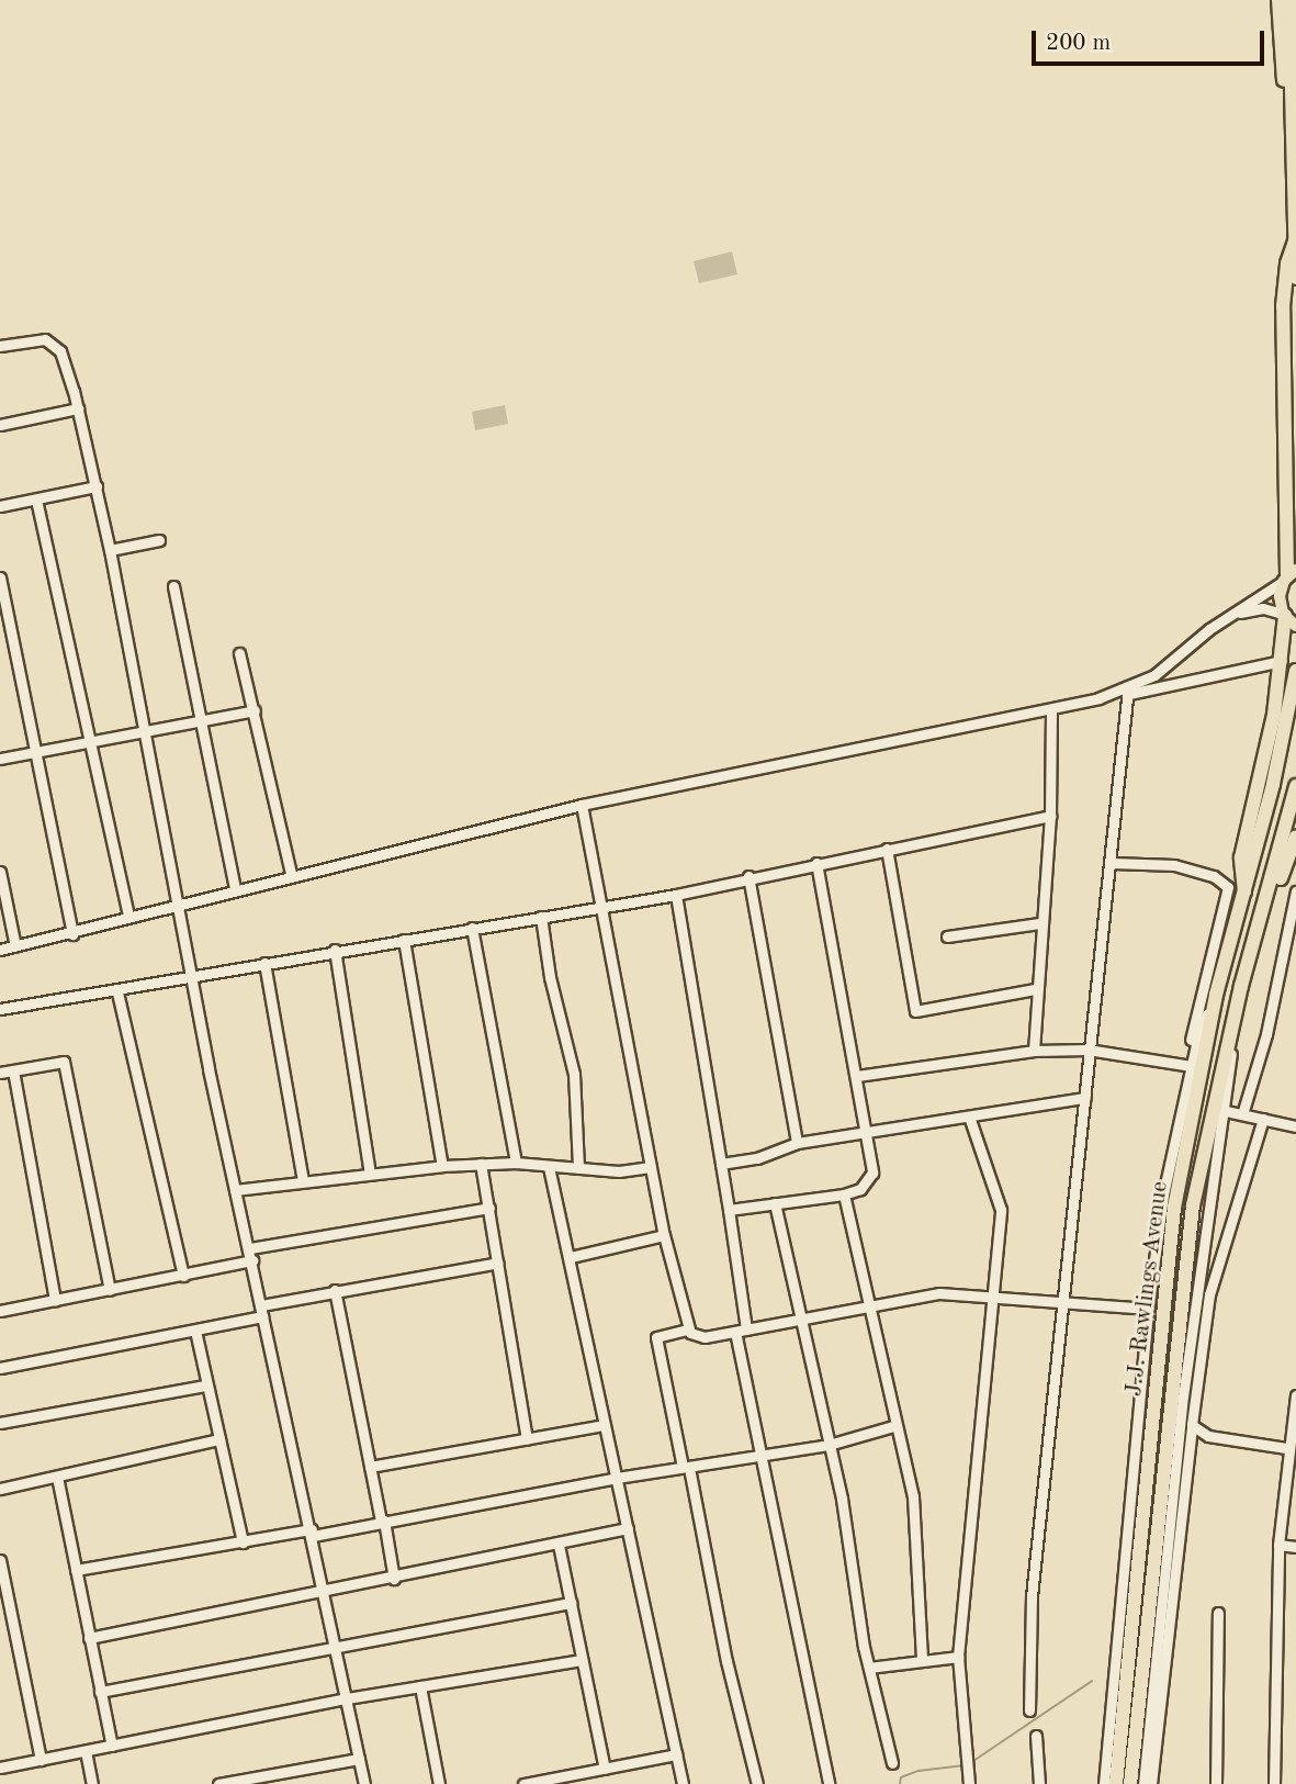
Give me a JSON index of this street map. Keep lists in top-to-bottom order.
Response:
{
  "streets": {
    "highway": ["J.J. Rawlings Avenue"]
  },
  "scale_bar": "200 m"
}
